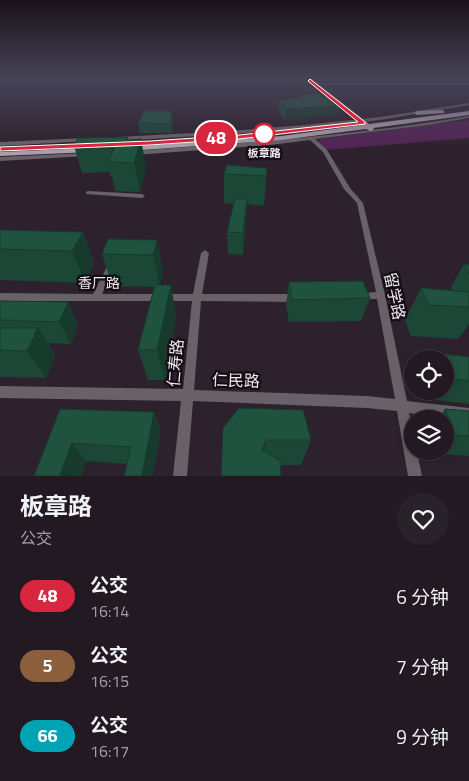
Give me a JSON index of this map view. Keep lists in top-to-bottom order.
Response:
{
  "streets": {
    "street": [
      "香厂路",
      "留学路",
      "仁寿路",
      "仁民路"
    ]
  },
  "crossings": [
    ["香厂路", "仁寿路"],
    ["留学路", "仁民路"],
    ["仁寿路", "仁民路"]
  ],
  "places": ["板章路"],
  "lines": ["bus line 48"],
  "page": {
    "on_map": "48",
    "heading": ["板章路", "公交"],
    "list": [
      {
        "mark": "48",
        "name": "公交",
        "note": "16:14",
        "value": "6 分钟"
      },
      {
        "mark": "5",
        "name": "公交",
        "note": "16:15",
        "value": "7 分钟"
      },
      {
        "mark": "66",
        "name": "公交",
        "note": "16:17",
        "value": "9 分钟"
      }
    ]
  }
}
